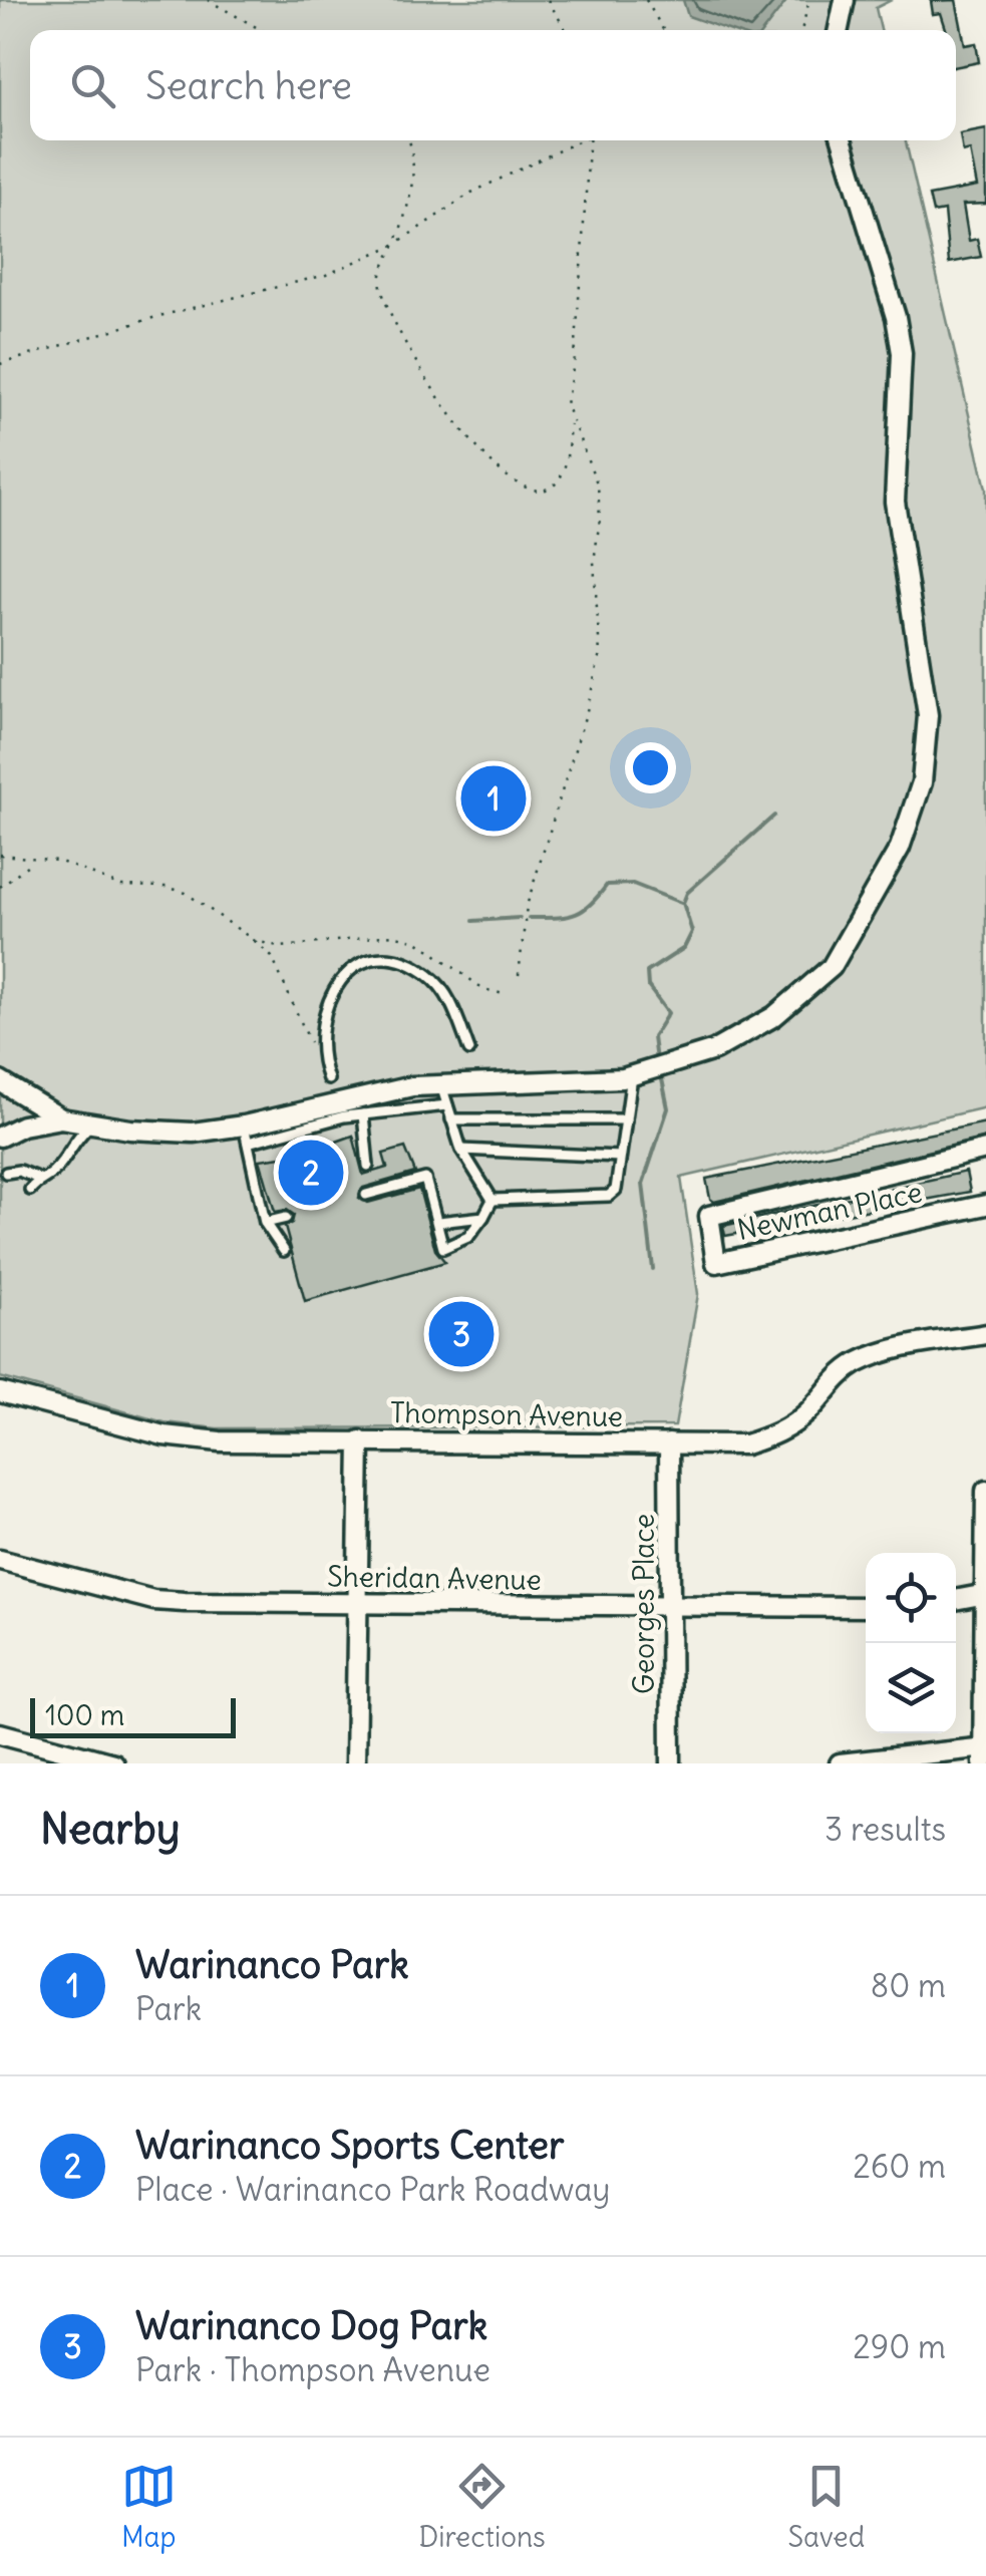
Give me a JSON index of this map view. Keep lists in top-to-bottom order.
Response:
{
  "streets": {
    "street": [
      "Newman Place",
      "Thompson Avenue",
      "Sheridan Avenue",
      "Georges Place"
    ]
  },
  "crossings": [
    ["Thompson Avenue", "Georges Place"],
    ["Sheridan Avenue", "Georges Place"]
  ],
  "scale_bar": "100 m",
  "page": {
    "search": "Search here",
    "pins": ["1", "2", "3"],
    "scale": "100 m",
    "heading": ["Nearby", "3 results"],
    "list": [
      {
        "mark": "1",
        "name": "Warinanco Park",
        "note": "Park",
        "value": "80 m"
      },
      {
        "mark": "2",
        "name": "Warinanco Sports Center",
        "note": "Place · Warinanco Park Roadway",
        "value": "260 m"
      },
      {
        "mark": "3",
        "name": "Warinanco Dog Park",
        "note": "Park · Thompson Avenue",
        "value": "290 m"
      }
    ],
    "nav": ["Map", "Directions", "Saved"]
  }
}
